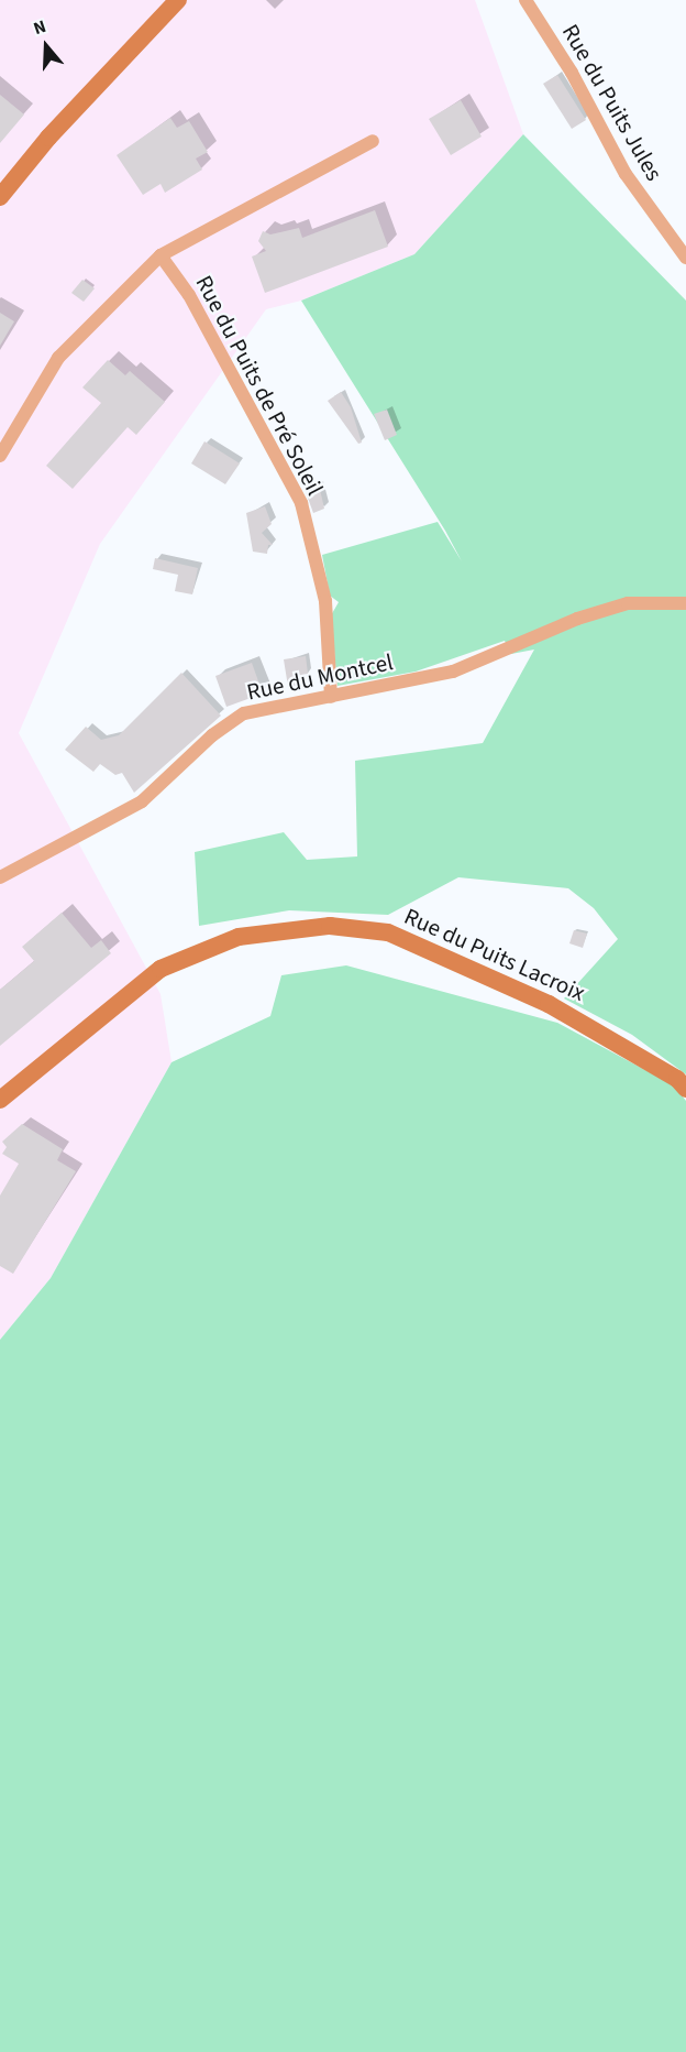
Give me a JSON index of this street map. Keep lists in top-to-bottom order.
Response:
{
  "streets": {
    "street": [
      "Rue du Puits Jules",
      "Rue du Puits de Pré Soleil",
      "Rue du Montcel",
      "Rue du Puits Lacroix"
    ]
  },
  "crossings": [
    ["Rue du Puits de Pré Soleil", "Rue du Montcel"]
  ],
  "north": "top"
}
